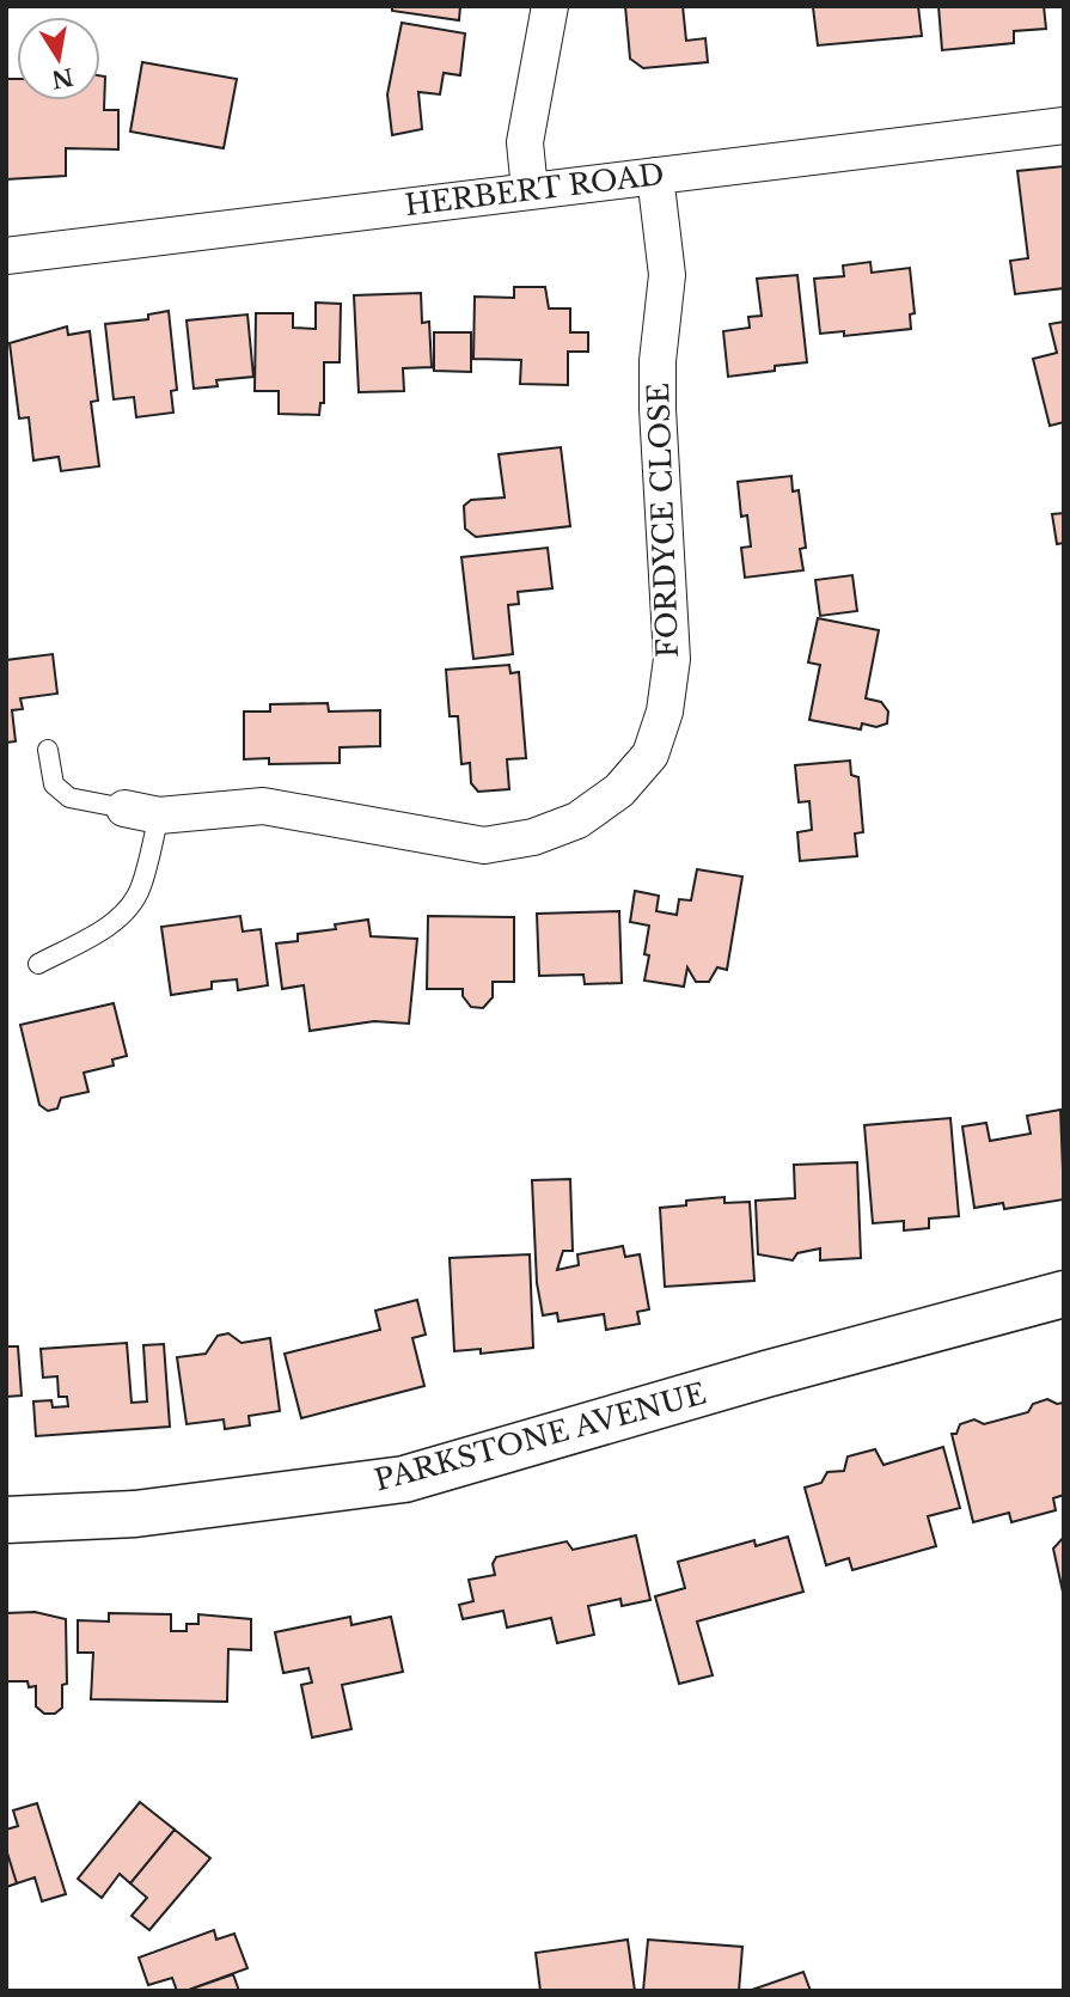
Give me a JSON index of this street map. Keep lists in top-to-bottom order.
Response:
{
  "streets": {
    "street": ["HERBERT ROAD", "FORDYCE CLOSE", "PARKSTONE AVENUE"]
  },
  "crossings": [
    ["HERBERT ROAD", "FORDYCE CLOSE"]
  ],
  "north": "bottom"
}
